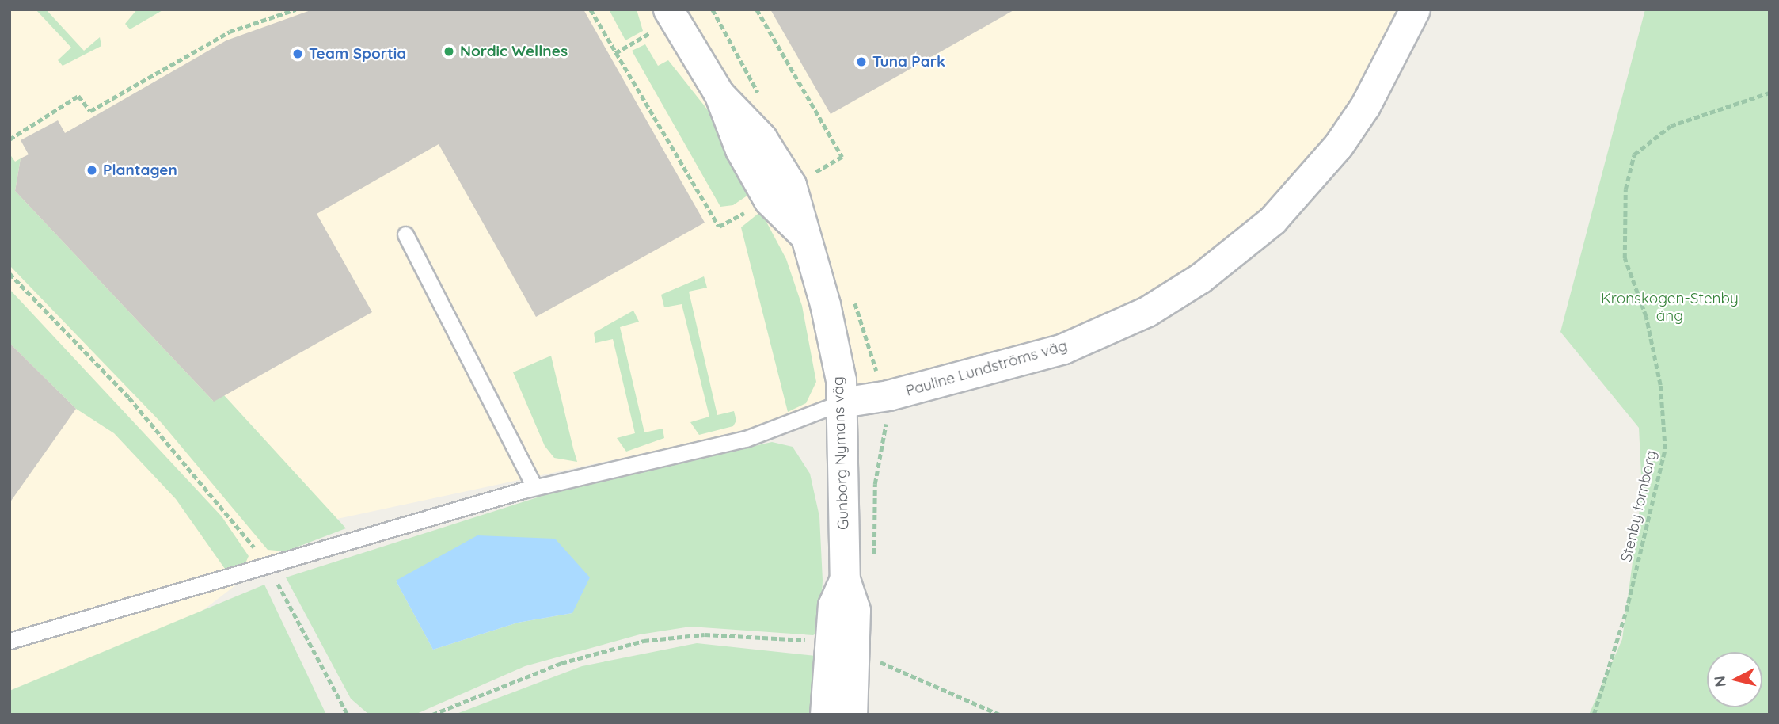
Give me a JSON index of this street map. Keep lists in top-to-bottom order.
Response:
{
  "streets": {
    "street": ["Pauline Lundströms väg", "Gunborg Nymans väg"],
    "path": ["Stenby fornborg"]
  },
  "crossings": [
    ["Pauline Lundströms väg", "Gunborg Nymans väg"]
  ],
  "parks": ["Kronskogen-Stenby äng"],
  "places": [
    "Nordic Wellnes",
    "Team Sportia",
    "Tuna Park",
    "Plantagen"
  ],
  "north": "left"
}
